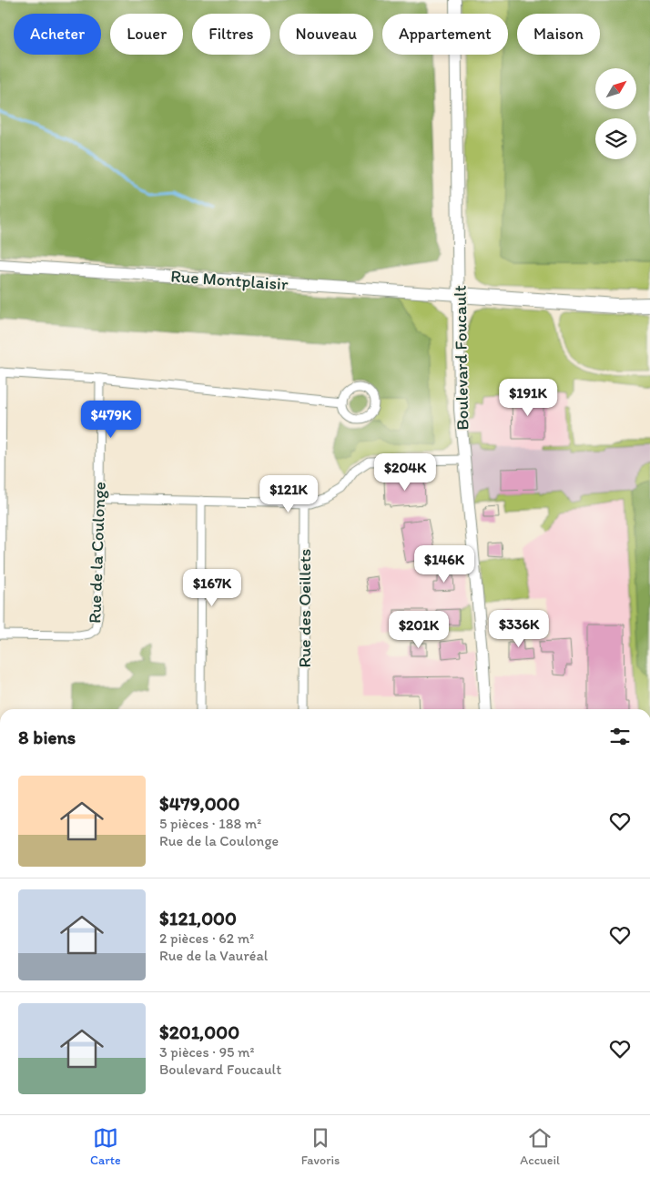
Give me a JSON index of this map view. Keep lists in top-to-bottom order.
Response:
{
  "streets": {
    "street": [
      "Rue Montplaisir",
      "Boulevard Foucault",
      "Rue de la Coulonge",
      "Rue des Oeillets"
    ]
  },
  "crossings": [
    ["Rue Montplaisir", "Boulevard Foucault"]
  ],
  "north": "top right",
  "page": {
    "chip": [
      "Acheter",
      "Louer",
      "Filtres",
      "Nouveau",
      "Appartement",
      "Maison"
    ],
    "price": [
      "$191K",
      "$479K",
      "$204K",
      "$121K",
      "$146K",
      "$167K",
      "$336K",
      "$201K"
    ],
    "heading": "8 biens",
    "list": [
      {
        "name": "$479,000",
        "note": "5 pièces · 188 m² · Rue de la Coulonge"
      },
      {
        "name": "$121,000",
        "note": "2 pièces · 62 m² · Rue de la Vauréal"
      },
      {
        "name": "$201,000",
        "note": "3 pièces · 95 m² · Boulevard Foucault"
      }
    ],
    "tabs": ["Carte", "Favoris", "Accueil"]
  }
}
